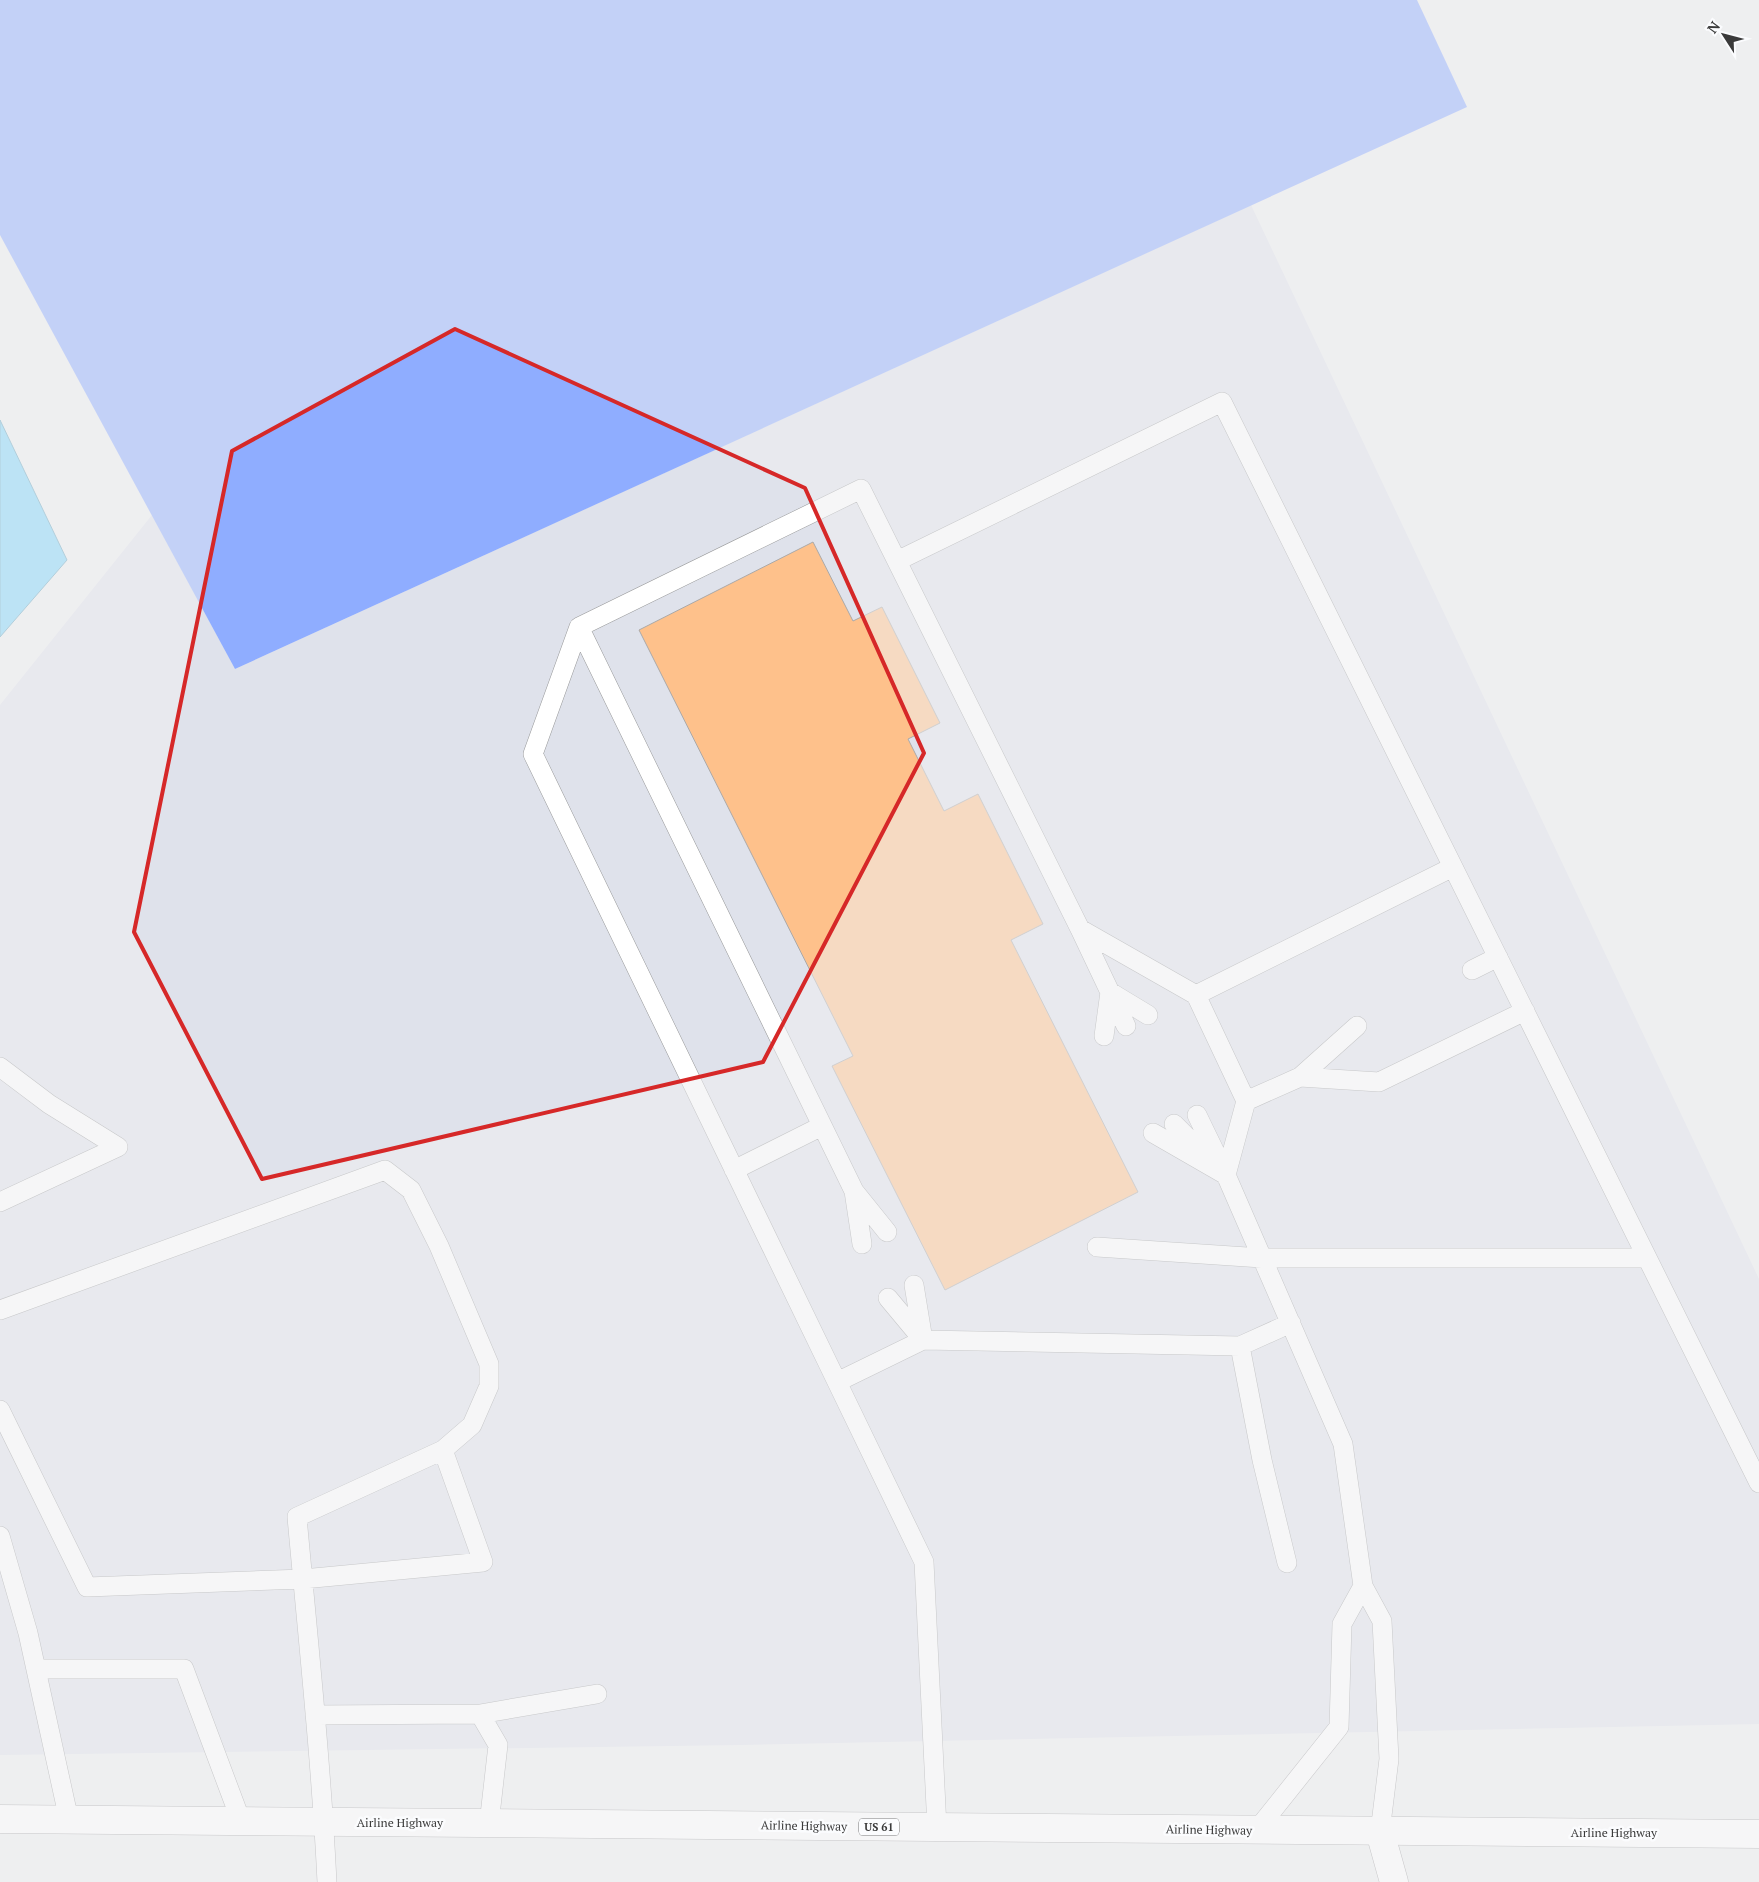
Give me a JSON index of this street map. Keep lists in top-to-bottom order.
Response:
{
  "streets": {
    "main road": ["Airline Highway", "US 61"]
  },
  "north": "top left"
}
